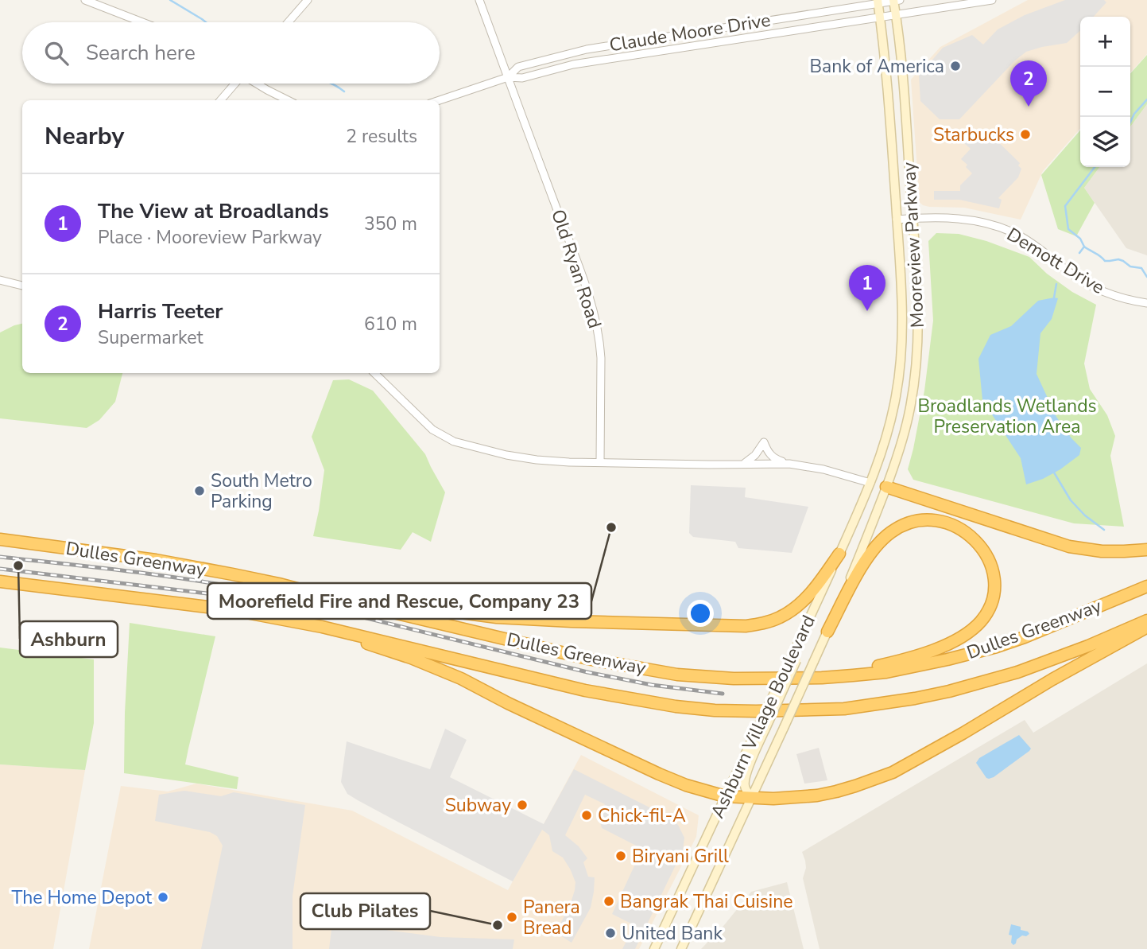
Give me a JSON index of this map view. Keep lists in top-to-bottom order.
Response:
{
  "streets": {
    "highway": ["Dulles Greenway"],
    "main road": ["Mooreview Parkway", "Ashburn Village Boulevard"],
    "street": ["Claude Moore Drive", "Demott Drive", "Old Ryan Road"]
  },
  "crossings": [
    ["Claude Moore Drive", "Mooreview Parkway"],
    ["Claude Moore Drive", "Old Ryan Road"],
    ["Mooreview Parkway", "Demott Drive"],
    ["Mooreview Parkway", "Ashburn Village Boulevard"]
  ],
  "parks": ["Broadlands Wetlands Preservation Area"],
  "places": [
    "Bank of America",
    "Starbucks",
    "South Metro Parking",
    "Moorefield Fire and Rescue, Company 23",
    "Ashburn",
    "Subway",
    "Chick-fil-A",
    "Biryani Grill",
    "The Home Depot",
    "Bangrak Thai Cuisine",
    "Panera Bread",
    "Club Pilates",
    "United Bank"
  ],
  "page": {
    "map_buttons": ["+", "−"],
    "search": "Search here",
    "pins": ["2", "1"],
    "heading": ["Nearby", "2 results"],
    "list": [
      {
        "mark": "1",
        "name": "The View at Broadlands",
        "note": "Place · Mooreview Parkway",
        "value": "350 m"
      },
      {
        "mark": "2",
        "name": "Harris Teeter",
        "note": "Supermarket",
        "value": "610 m"
      }
    ]
  }
}
